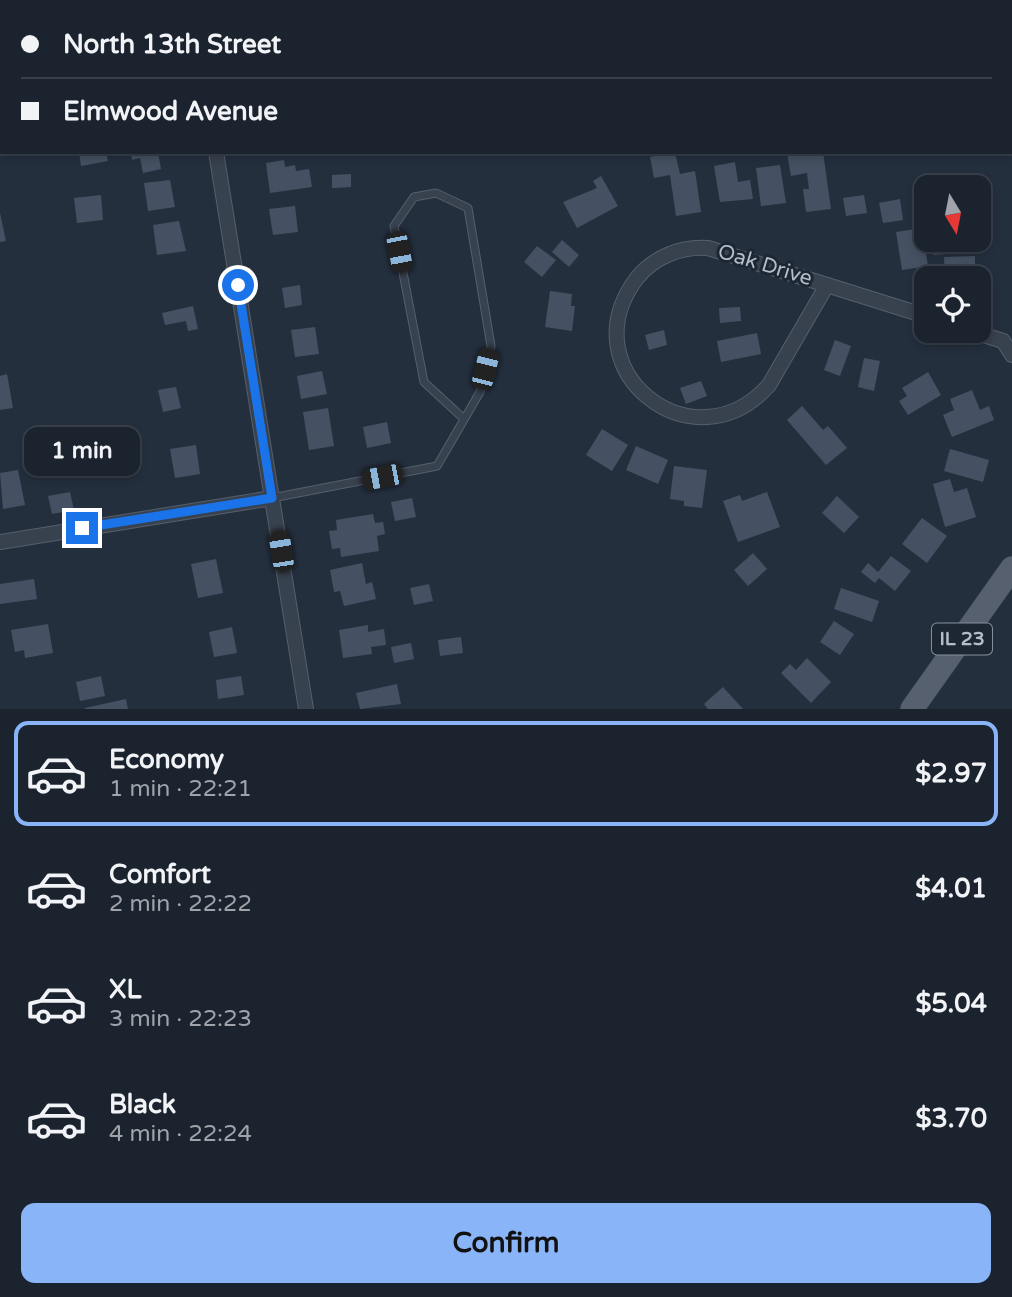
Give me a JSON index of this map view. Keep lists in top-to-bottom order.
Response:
{
  "streets": {
    "main road": ["IL 23"],
    "street": ["Oak Drive"]
  },
  "north": "bottom",
  "page": {
    "banner": ["North 13th Street", "Elmwood Avenue"],
    "bubble": "1 min",
    "list": [
      {
        "name": "Economy",
        "note": "1 min · 22:21",
        "value": "$2.97"
      },
      {
        "name": "Comfort",
        "note": "2 min · 22:22",
        "value": "$4.01"
      },
      {
        "name": "XL",
        "note": "3 min · 22:23",
        "value": "$5.04"
      },
      {
        "name": "Black",
        "note": "4 min · 22:24",
        "value": "$3.70"
      }
    ],
    "buttons": "Confirm"
  }
}
